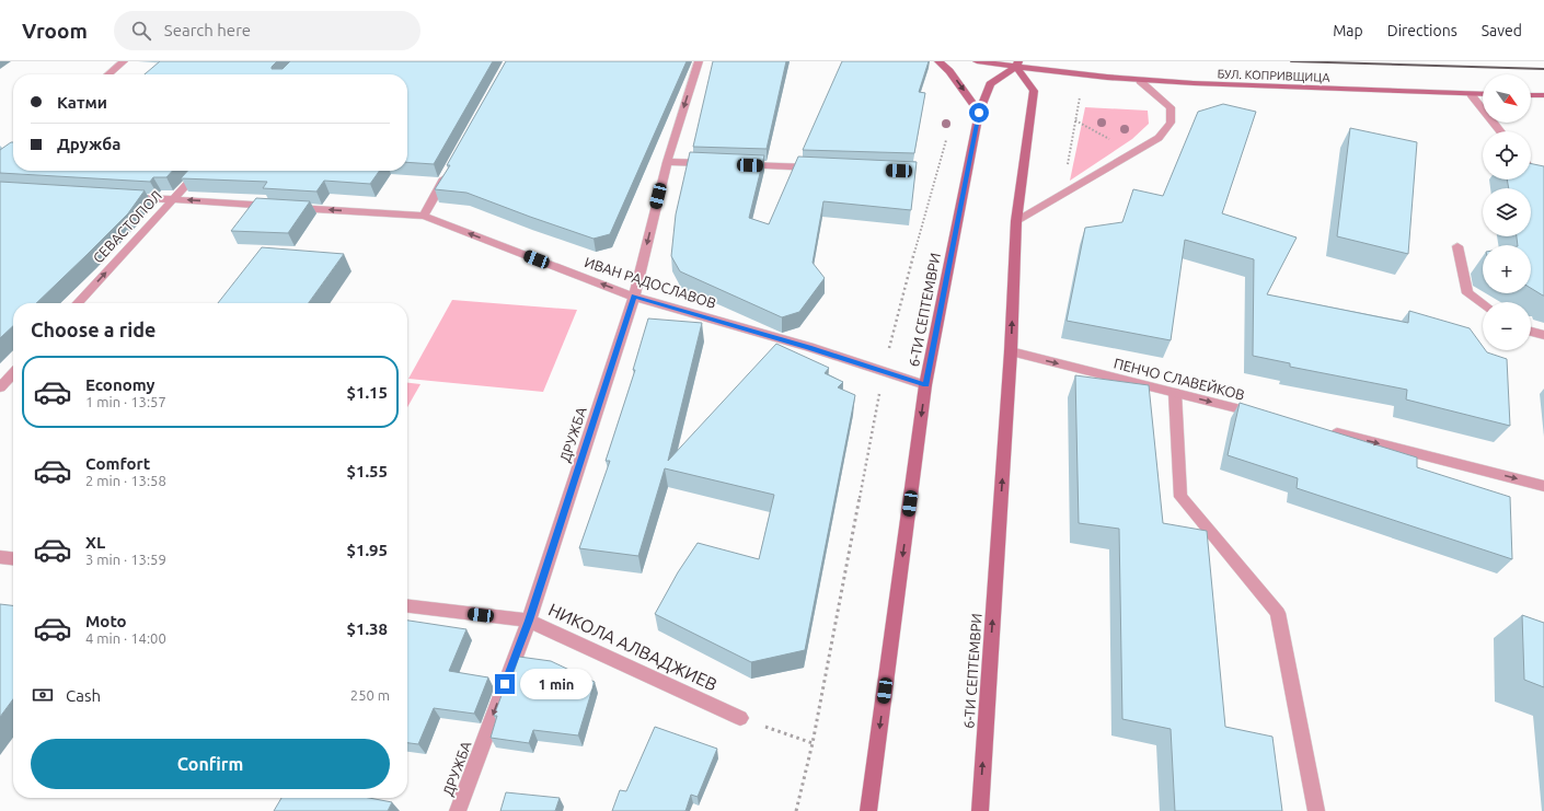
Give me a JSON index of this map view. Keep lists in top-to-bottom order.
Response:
{
  "streets": {
    "main road": ["БУЛ. КОПРИВЩИЦА", "6-ТИ СЕПТЕМВРИ"],
    "street": [
      "СЕВАСТОПОЛ",
      "ИВАН РАДОСЛАВОВ",
      "ПЕНЧО СЛАВЕЙКОВ",
      "ДРУЖБА",
      "НИКОЛА АЛВАДЖИЕВ"
    ]
  },
  "crossings": [
    ["БУЛ. КОПРИВЩИЦА", "6-ТИ СЕПТЕМВРИ"],
    ["СЕВАСТОПОЛ", "ИВАН РАДОСЛАВОВ"],
    ["ИВАН РАДОСЛАВОВ", "6-ТИ СЕПТЕМВРИ"],
    ["ИВАН РАДОСЛАВОВ", "ДРУЖБА"],
    ["6-ТИ СЕПТЕМВРИ", "ПЕНЧО СЛАВЕЙКОВ"],
    ["ДРУЖБА", "НИКОЛА АЛВАДЖИЕВ"]
  ],
  "one_way": [
    "СЕВАСТОПОЛ",
    "ИВАН РАДОСЛАВОВ",
    "ПЕНЧО СЛАВЕЙКОВ",
    "ДРУЖБА"
  ],
  "north": "bottom right",
  "page": {
    "header": "Vroom",
    "search": "Search here",
    "nav": ["Map", "Directions", "Saved"],
    "map_buttons": ["+", "−"],
    "banner": ["Катми", "Дружба"],
    "heading": "Choose a ride",
    "list": [
      {
        "name": "Economy",
        "note": "1 min · 13:57",
        "value": "$1.15"
      },
      {
        "name": "Comfort",
        "note": "2 min · 13:58",
        "value": "$1.55"
      },
      {
        "name": "XL",
        "note": "3 min · 13:59",
        "value": "$1.95"
      },
      {
        "name": "Moto",
        "note": "4 min · 14:00",
        "value": "$1.38"
      }
    ],
    "bubble": "1 min",
    "pay": ["Cash", "250 m"],
    "buttons": "Confirm"
  }
}
